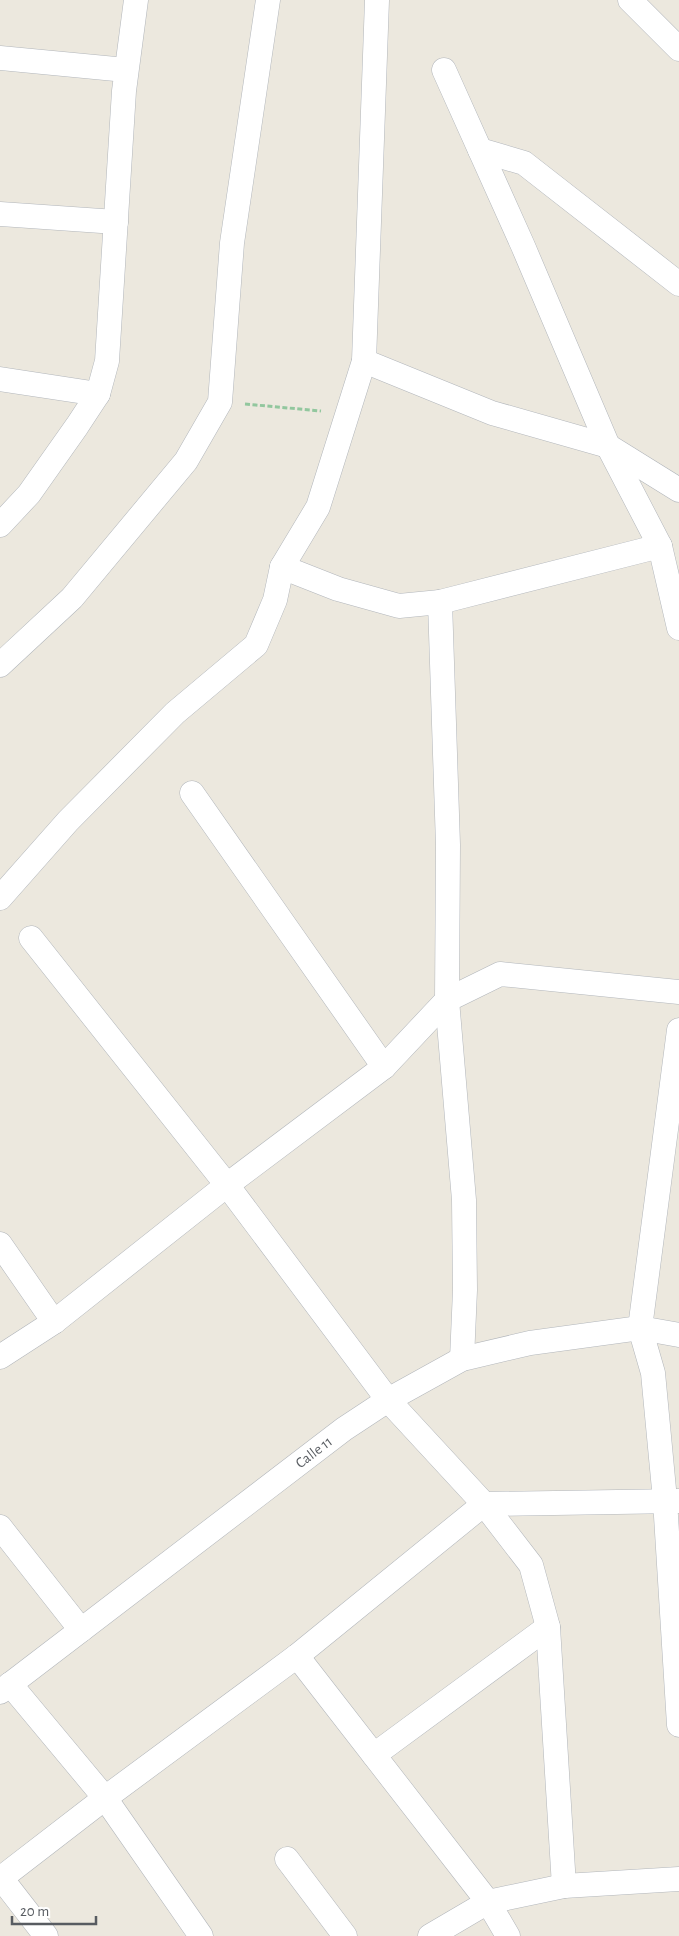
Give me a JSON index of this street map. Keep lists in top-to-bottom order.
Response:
{
  "streets": {
    "street": ["Calle 11"]
  },
  "scale_bar": "20 m"
}
